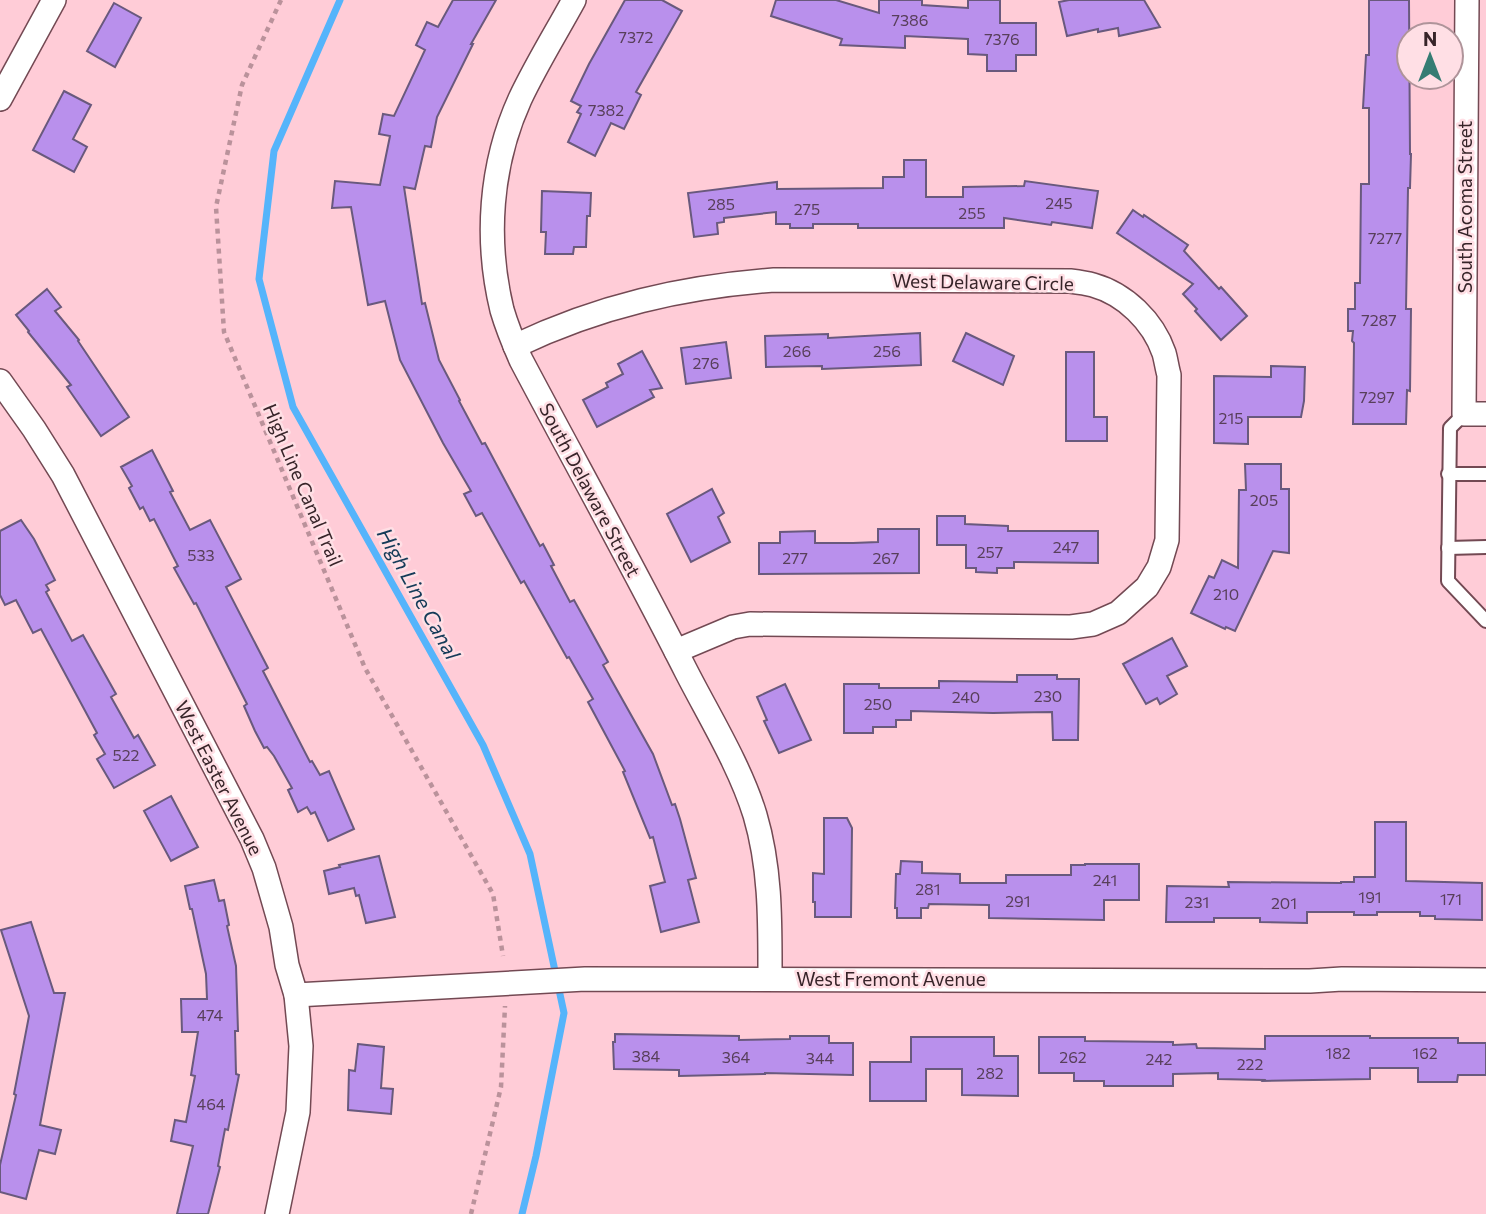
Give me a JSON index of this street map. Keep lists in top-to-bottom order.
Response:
{
  "streets": {
    "street": [
      "South Acoma Street",
      "West Delaware Circle",
      "South Delaware Street",
      "West Easter Avenue",
      "West Fremont Avenue"
    ],
    "path": ["High Line Canal Trail"]
  },
  "crossings": [
    ["West Delaware Circle", "South Delaware Street"],
    ["South Delaware Street", "West Fremont Avenue"],
    ["West Easter Avenue", "West Fremont Avenue"]
  ],
  "water": ["High Line Canal"],
  "house_numbers": [
    "7386",
    "7372",
    "7376",
    "7382",
    "245",
    "285",
    "275",
    "255",
    "7277",
    "7287",
    "266",
    "256",
    "276",
    "7297",
    "215",
    "205",
    "247",
    "257",
    "533",
    "277",
    "267",
    "210",
    "230",
    "240",
    "250",
    "522",
    "241",
    "281",
    "191",
    "171",
    "291",
    "231",
    "201",
    "474",
    "182",
    "162",
    "384",
    "364",
    "262",
    "344",
    "242",
    "222",
    "282",
    "464"
  ],
  "north": "top"
}
